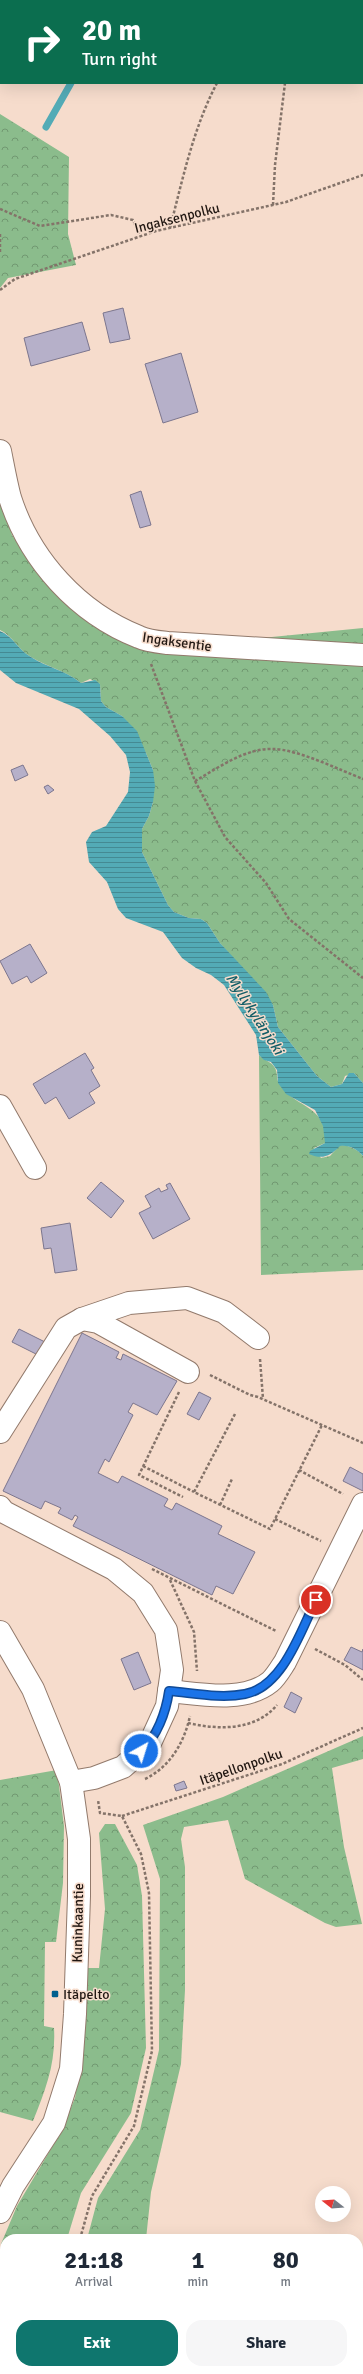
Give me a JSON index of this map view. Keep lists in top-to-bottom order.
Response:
{
  "streets": {
    "main road": ["Ingaksentie", "Kuninkaantie"],
    "path": ["Ingaksenpolku", "Itäpellonpolku"]
  },
  "water": ["Myllykylänjoki"],
  "places": {
    "transit": ["Itäpelto"]
  },
  "north": "left",
  "page": {
    "turn": ["20 m", "Turn right"],
    "eta": [
      "21:18",
      "Arrival",
      "1",
      "min",
      "80",
      "m"
    ],
    "buttons": ["Exit", "Share"]
  }
}
